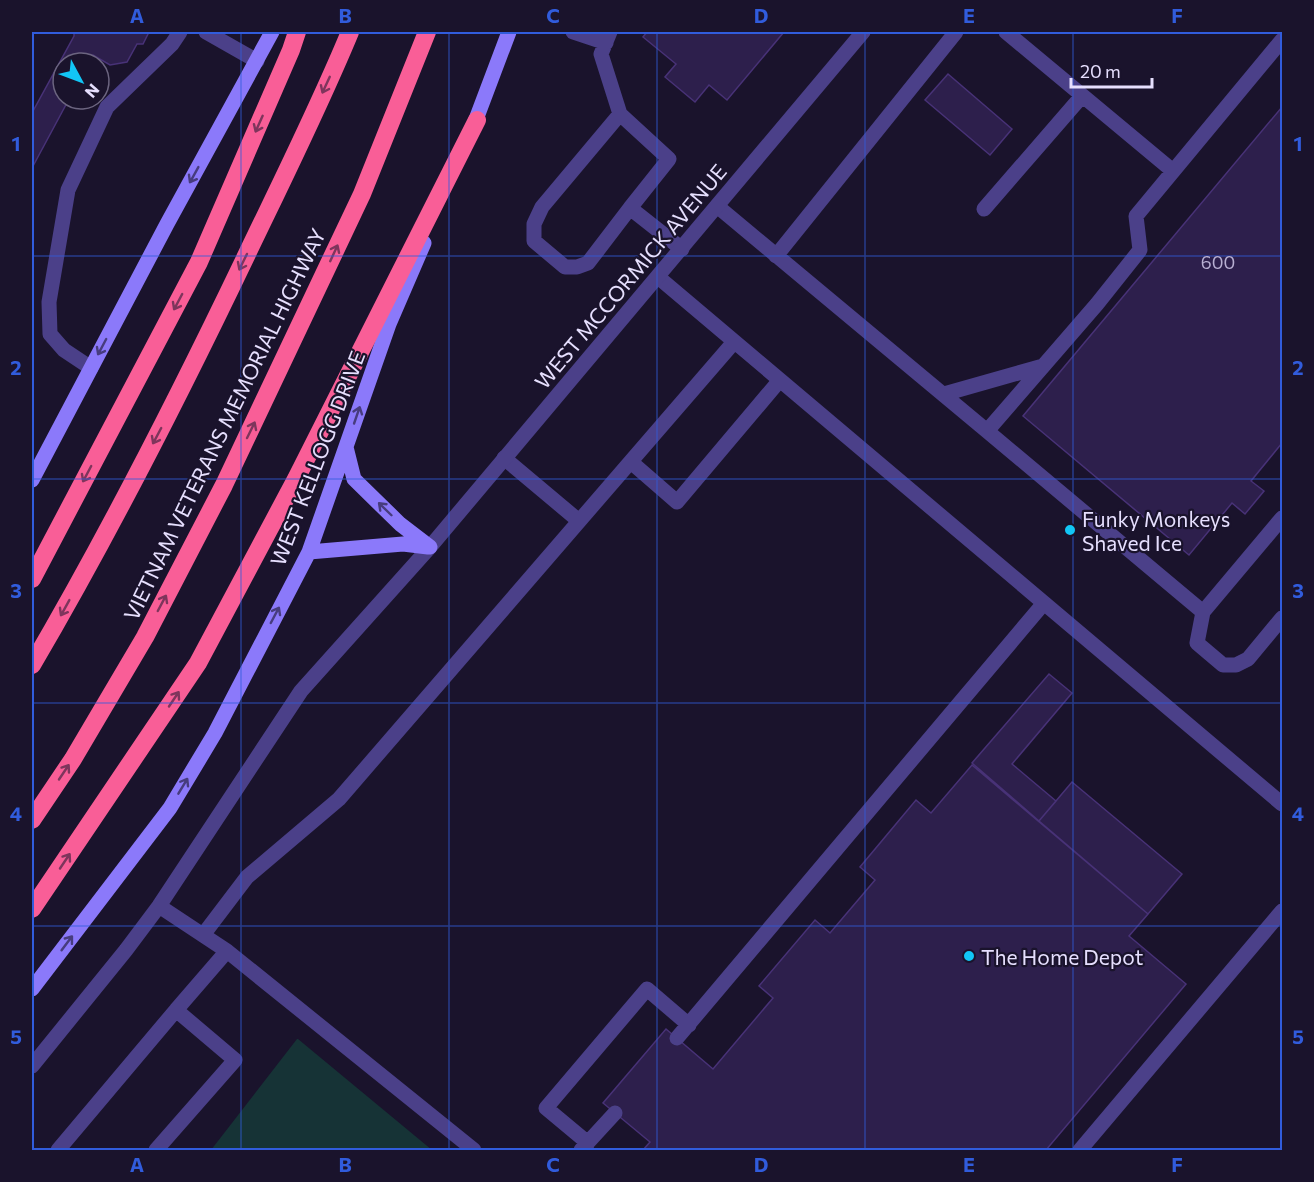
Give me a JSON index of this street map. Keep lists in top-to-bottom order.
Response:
{
  "streets": {
    "highway": ["VIETNAM VETERANS MEMORIAL HIGHWAY"],
    "main road": ["WEST KELLOGG DRIVE"],
    "street": ["WEST MCCORMICK AVENUE"]
  },
  "one_way": ["WEST KELLOGG DRIVE"],
  "places": ["Funky Monkeys Shaved Ice", "The Home Depot"],
  "house_numbers": ["600"],
  "scale_bar": "20 m",
  "north": "bottom right",
  "grid": {
    "columns": [
      "A",
      "B",
      "C",
      "D",
      "E",
      "F"
    ],
    "rows": [
      "1",
      "2",
      "3",
      "4",
      "5"
    ]
  }
}
